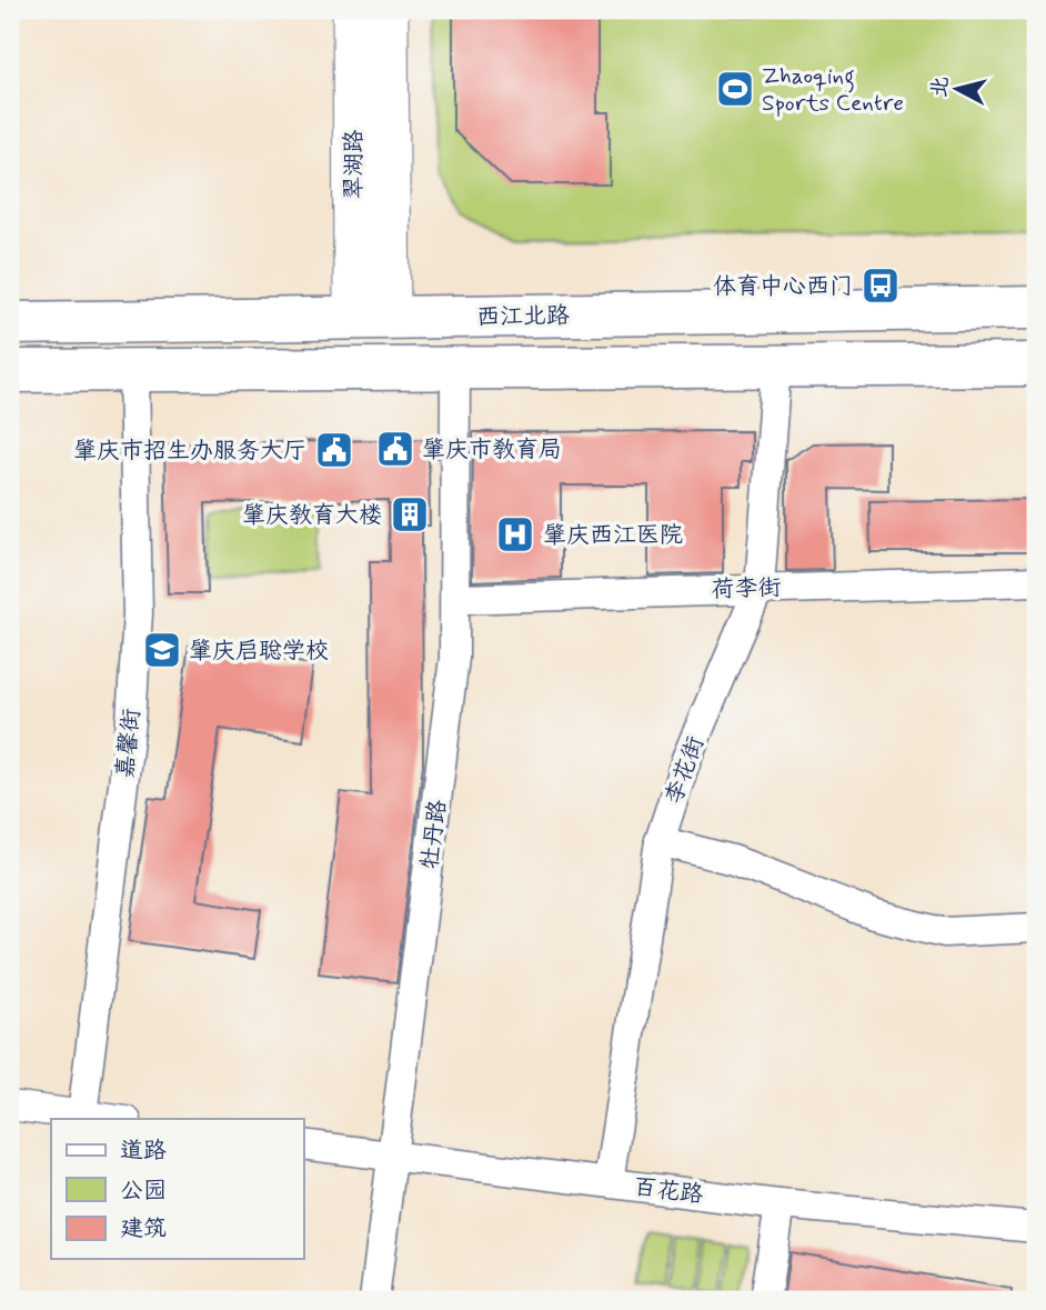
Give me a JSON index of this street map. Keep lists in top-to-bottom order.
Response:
{
  "streets": {
    "main road": ["西江北路"],
    "street": [
      "翠湖路",
      "荷李街",
      "嘉馨街",
      "李花街",
      "牡丹路",
      "百花路"
    ]
  },
  "crossings": [
    ["翠湖路", "西江北路"],
    ["荷李街", "李花街"],
    ["荷李街", "牡丹路"],
    ["李花街", "百花路"],
    ["牡丹路", "百花路"]
  ],
  "places": {
    "sports": ["Zhaoqing Sports Centre"],
    "bus stop": ["体育中心西门"],
    "public building": ["肇庆市教育局", "肇庆市招生办服务大厅"],
    "building": ["肇庆教育大楼"],
    "hospital": ["肇庆西江医院"],
    "school or university": ["肇庆启聪学校"]
  },
  "legend": ["道路", "公园", "建筑"],
  "north": "left"
}
